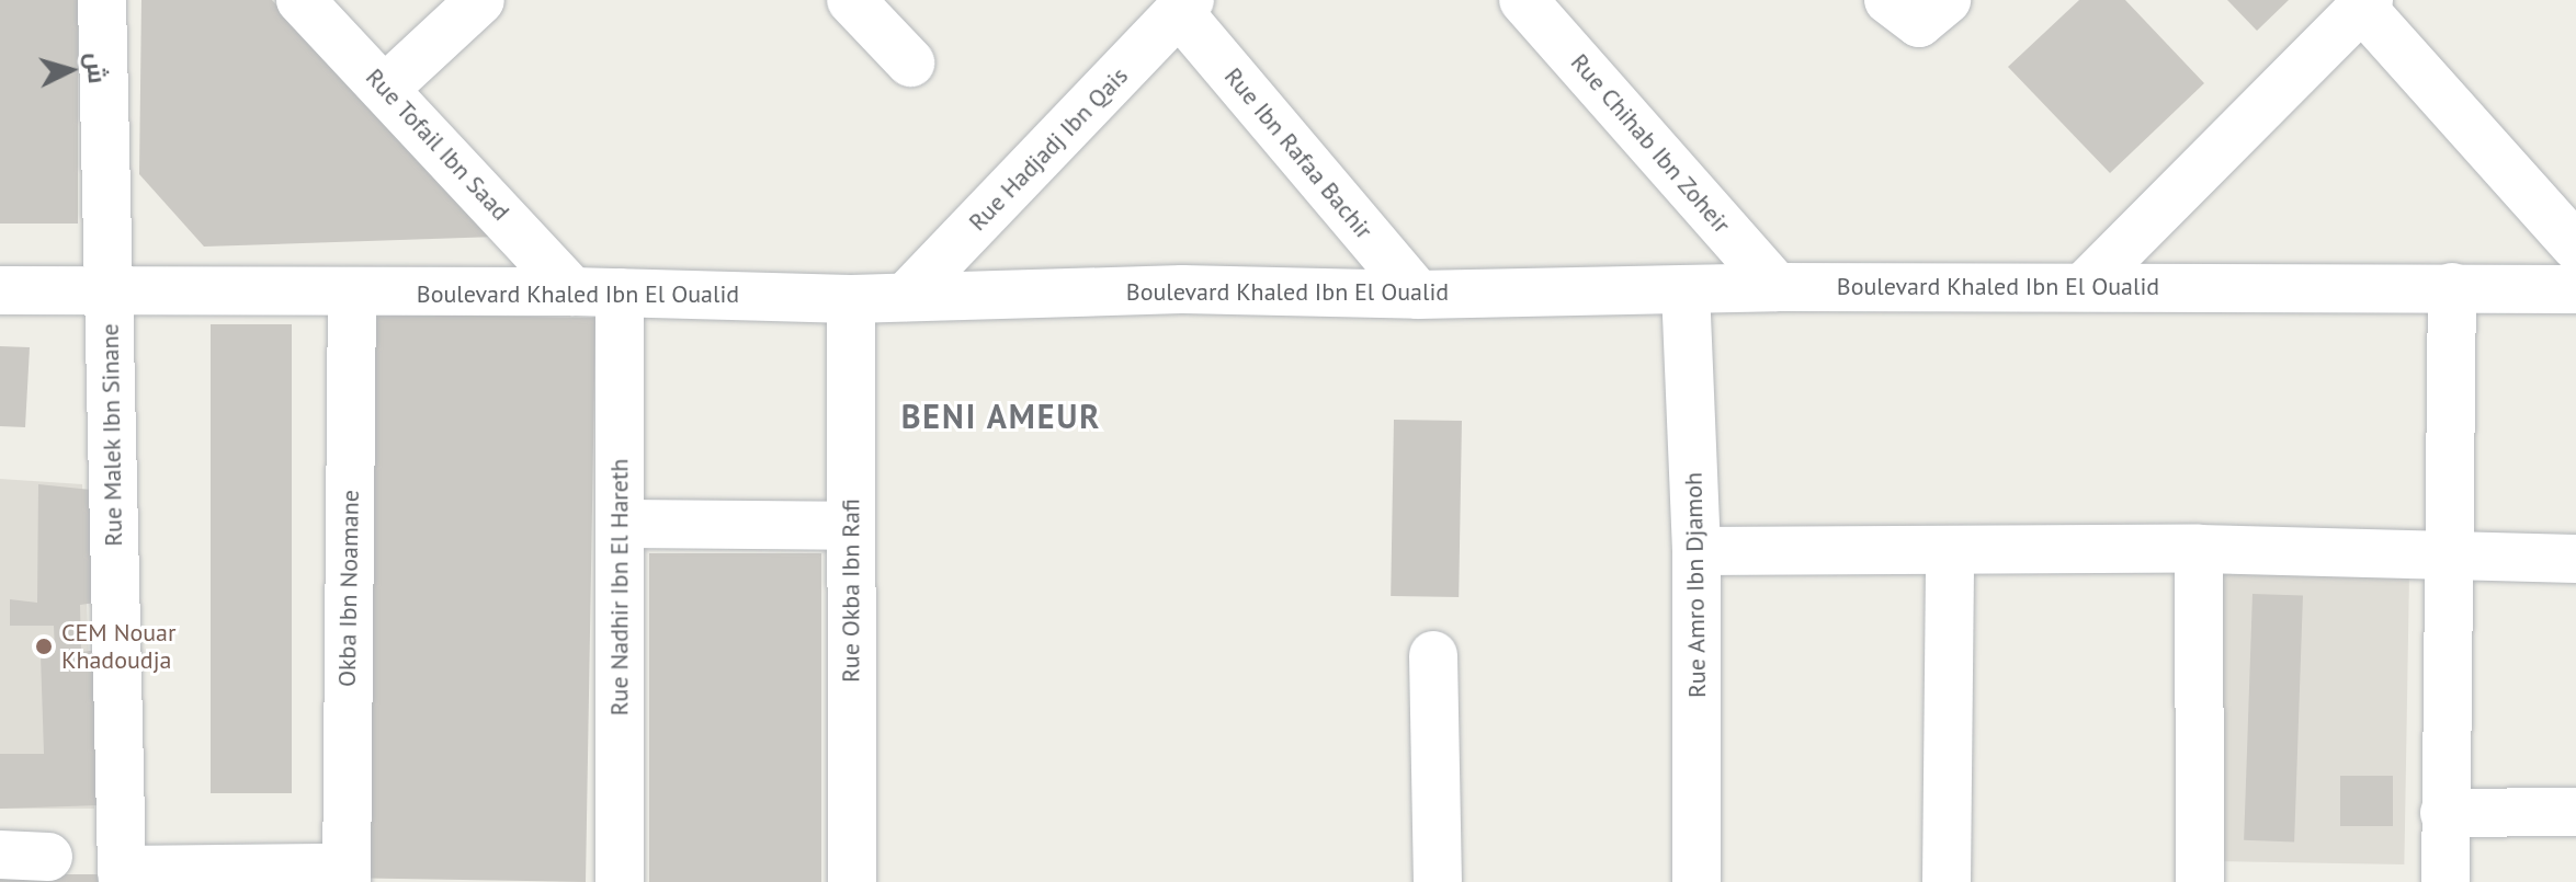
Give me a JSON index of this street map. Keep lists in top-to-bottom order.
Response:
{
  "streets": {
    "street": [
      "Rue Chihab Ibn Zoheir",
      "Rue Tofail Ibn Saad",
      "Rue Hadjadj Ibn Qais",
      "Rue Ibn Rafaa Bachir",
      "Boulevard Khaled Ibn El Oualid",
      "Rue Malek Ibn Sinane",
      "Rue Amro Ibn Djamoh",
      "Rue Nadhir Ibn El Hareth",
      "Okba Ibn Noamane",
      "Rue Okba Ibn Rafi"
    ]
  },
  "crossings": [
    ["Rue Chihab Ibn Zoheir", "Boulevard Khaled Ibn El Oualid"],
    ["Rue Tofail Ibn Saad", "Boulevard Khaled Ibn El Oualid"],
    ["Rue Hadjadj Ibn Qais", "Rue Ibn Rafaa Bachir"],
    ["Rue Hadjadj Ibn Qais", "Boulevard Khaled Ibn El Oualid"],
    ["Rue Ibn Rafaa Bachir", "Boulevard Khaled Ibn El Oualid"],
    ["Boulevard Khaled Ibn El Oualid", "Rue Malek Ibn Sinane"],
    ["Boulevard Khaled Ibn El Oualid", "Rue Amro Ibn Djamoh"],
    ["Boulevard Khaled Ibn El Oualid", "Rue Nadhir Ibn El Hareth"],
    ["Boulevard Khaled Ibn El Oualid", "Okba Ibn Noamane"],
    ["Boulevard Khaled Ibn El Oualid", "Rue Okba Ibn Rafi"]
  ],
  "districts": ["BENI AMEUR"],
  "places": ["CEM Nouar Khadoudja"],
  "north": "right"
}
